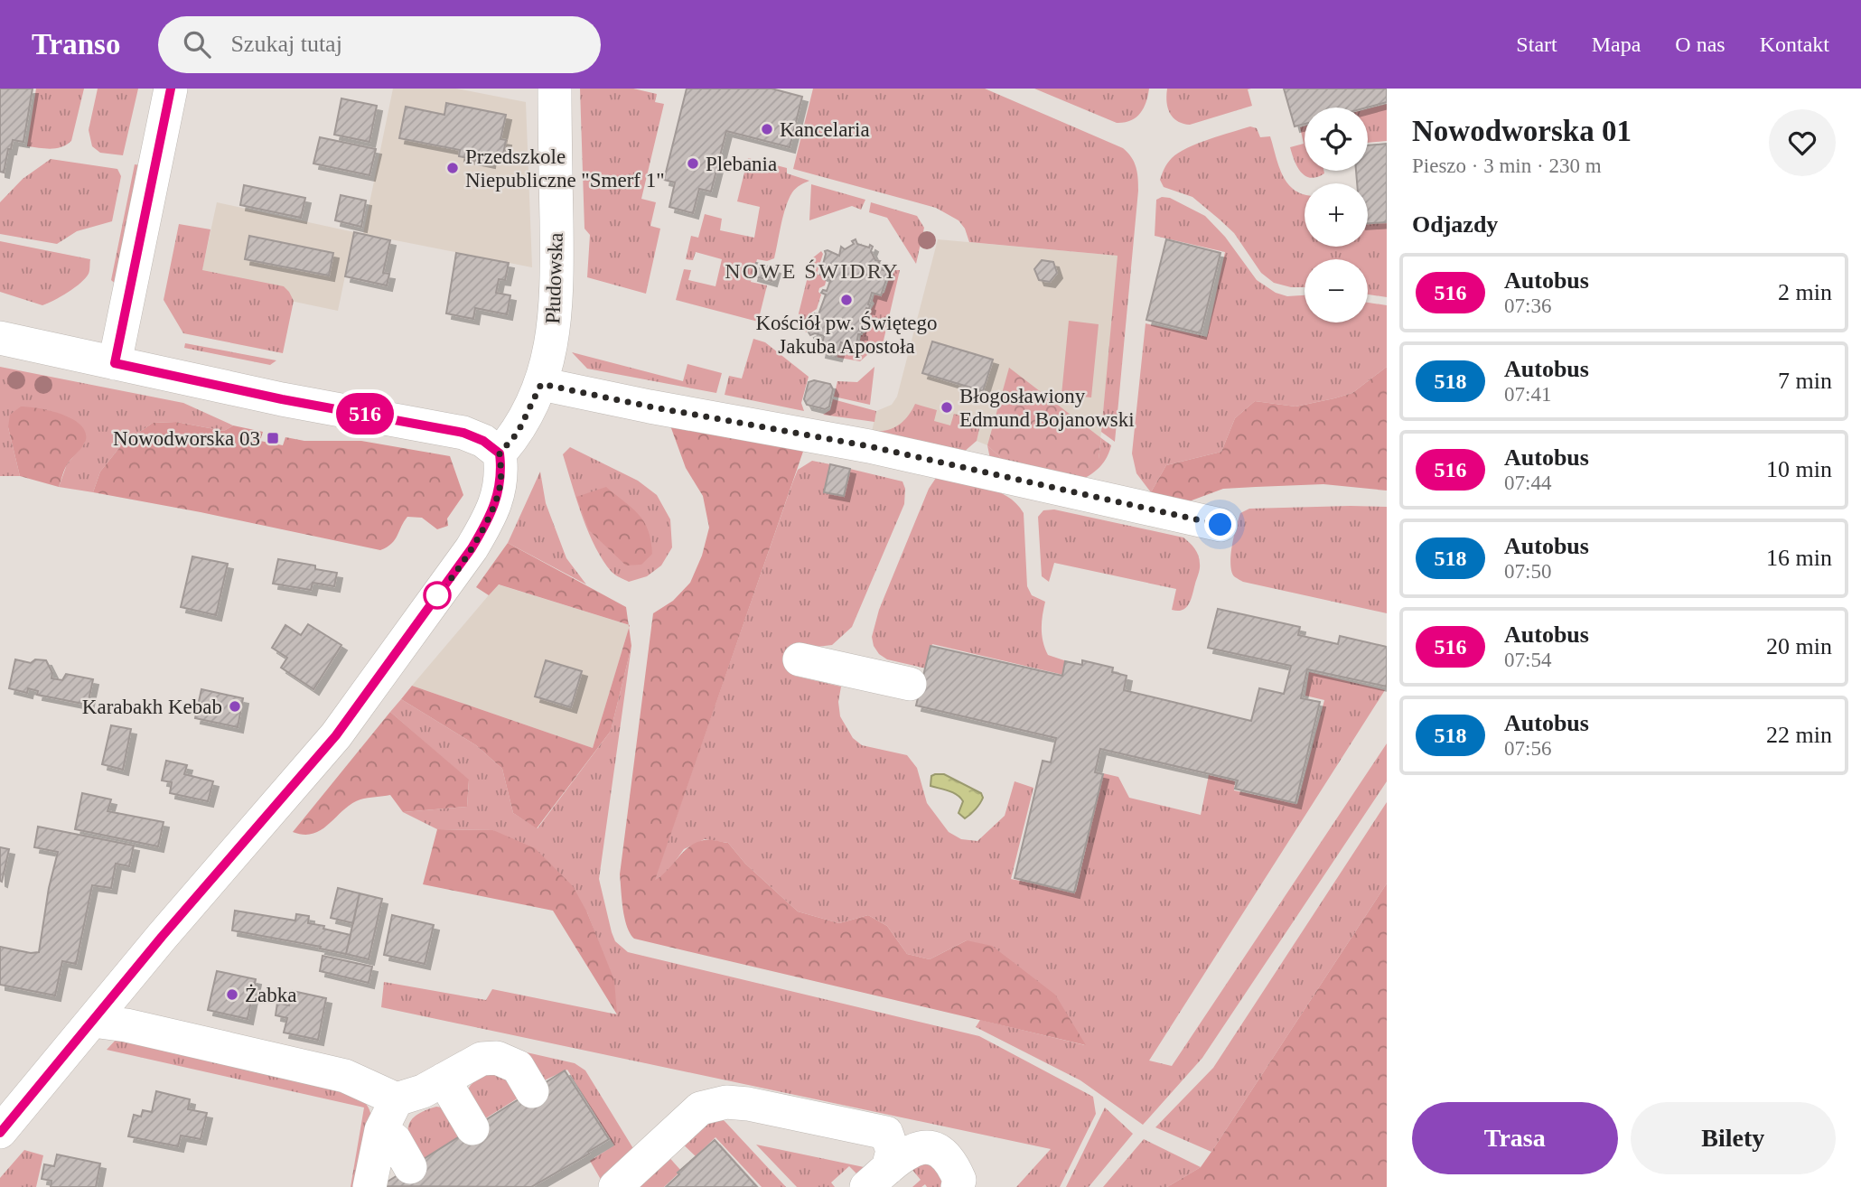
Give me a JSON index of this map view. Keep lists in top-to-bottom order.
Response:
{
  "streets": {
    "street": ["Płudowska"]
  },
  "districts": ["NOWE ŚWIDRY"],
  "places": {
    "other": [
      "Kancelaria",
      "Plebania",
      "Przedszkole Niepubliczne \"Smerf 1\"",
      "Kościół pw. Świętego Jakuba Apostoła",
      "Błogosławiony Edmund Bojanowski",
      "Karabakh Kebab",
      "Żabka"
    ],
    "transit": ["Nowodworska 03"]
  },
  "lines": ["bus line 516"],
  "page": {
    "header": "Transo",
    "search": "Szukaj tutaj",
    "nav": [
      "Start",
      "Mapa",
      "O nas",
      "Kontakt"
    ],
    "on_map": "516",
    "heading": [
      ["Nowodworska 01", "Pieszo · 3 min · 230 m"],
      "Odjazdy"
    ],
    "map_buttons": ["+", "−"],
    "list": [
      {
        "mark": "516",
        "name": "Autobus",
        "note": "07:36",
        "value": "2 min"
      },
      {
        "mark": "518",
        "name": "Autobus",
        "note": "07:41",
        "value": "7 min"
      },
      {
        "mark": "516",
        "name": "Autobus",
        "note": "07:44",
        "value": "10 min"
      },
      {
        "mark": "518",
        "name": "Autobus",
        "note": "07:50",
        "value": "16 min"
      },
      {
        "mark": "516",
        "name": "Autobus",
        "note": "07:54",
        "value": "20 min"
      },
      {
        "mark": "518",
        "name": "Autobus",
        "note": "07:56",
        "value": "22 min"
      }
    ],
    "buttons": ["Trasa", "Bilety"]
  }
}
